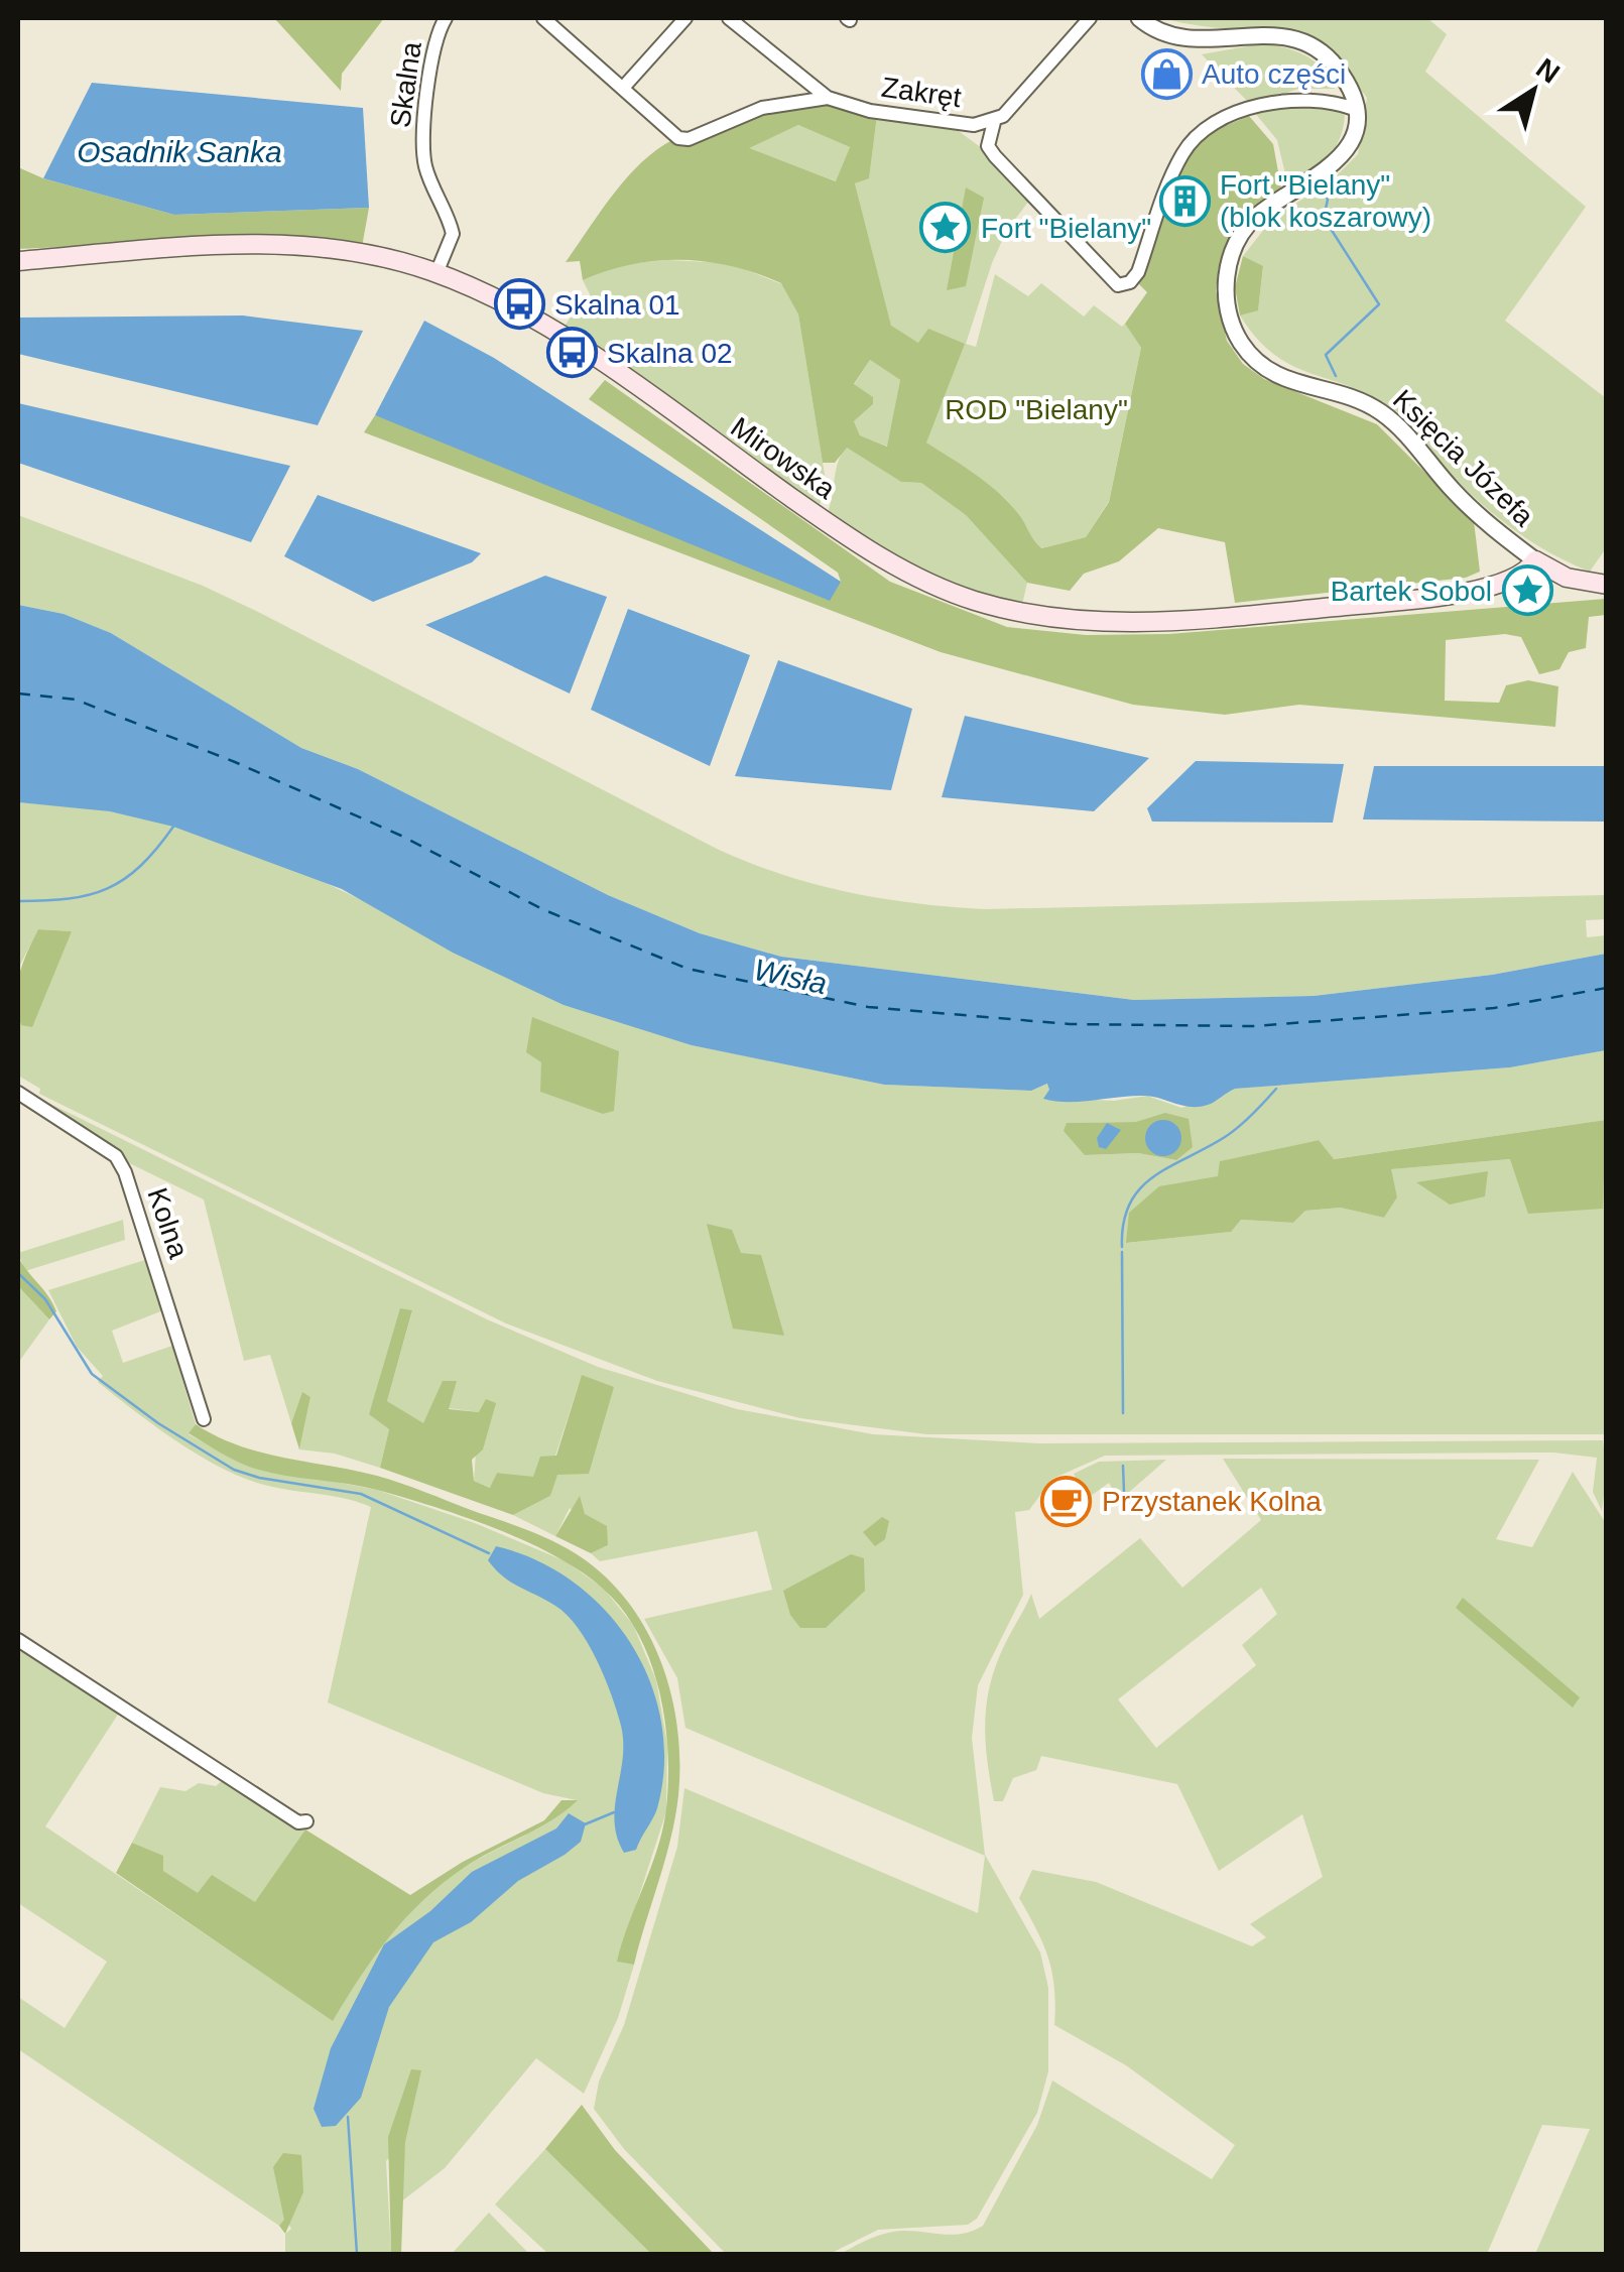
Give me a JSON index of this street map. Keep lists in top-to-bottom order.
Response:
{
  "streets": {
    "main road": ["Mirowska", "Księcia Józefa"],
    "street": ["Skalna", "Zakręt", "Kolna"]
  },
  "crossings": [
    ["Skalna", "Mirowska"],
    ["Mirowska", "Księcia Józefa"]
  ],
  "water": ["Osadnik Sanka", "Wisła"],
  "parks": ["ROD \"Bielany\""],
  "places": {
    "shop": ["Auto części"],
    "building": ["Fort \"Bielany\" (blok koszarowy)"],
    "place": ["Fort \"Bielany\"", "Bartek Sobol"],
    "bus stop": ["Skalna 01", "Skalna 02"],
    "cafe": ["Przystanek Kolna"]
  },
  "north": "top right"
}
